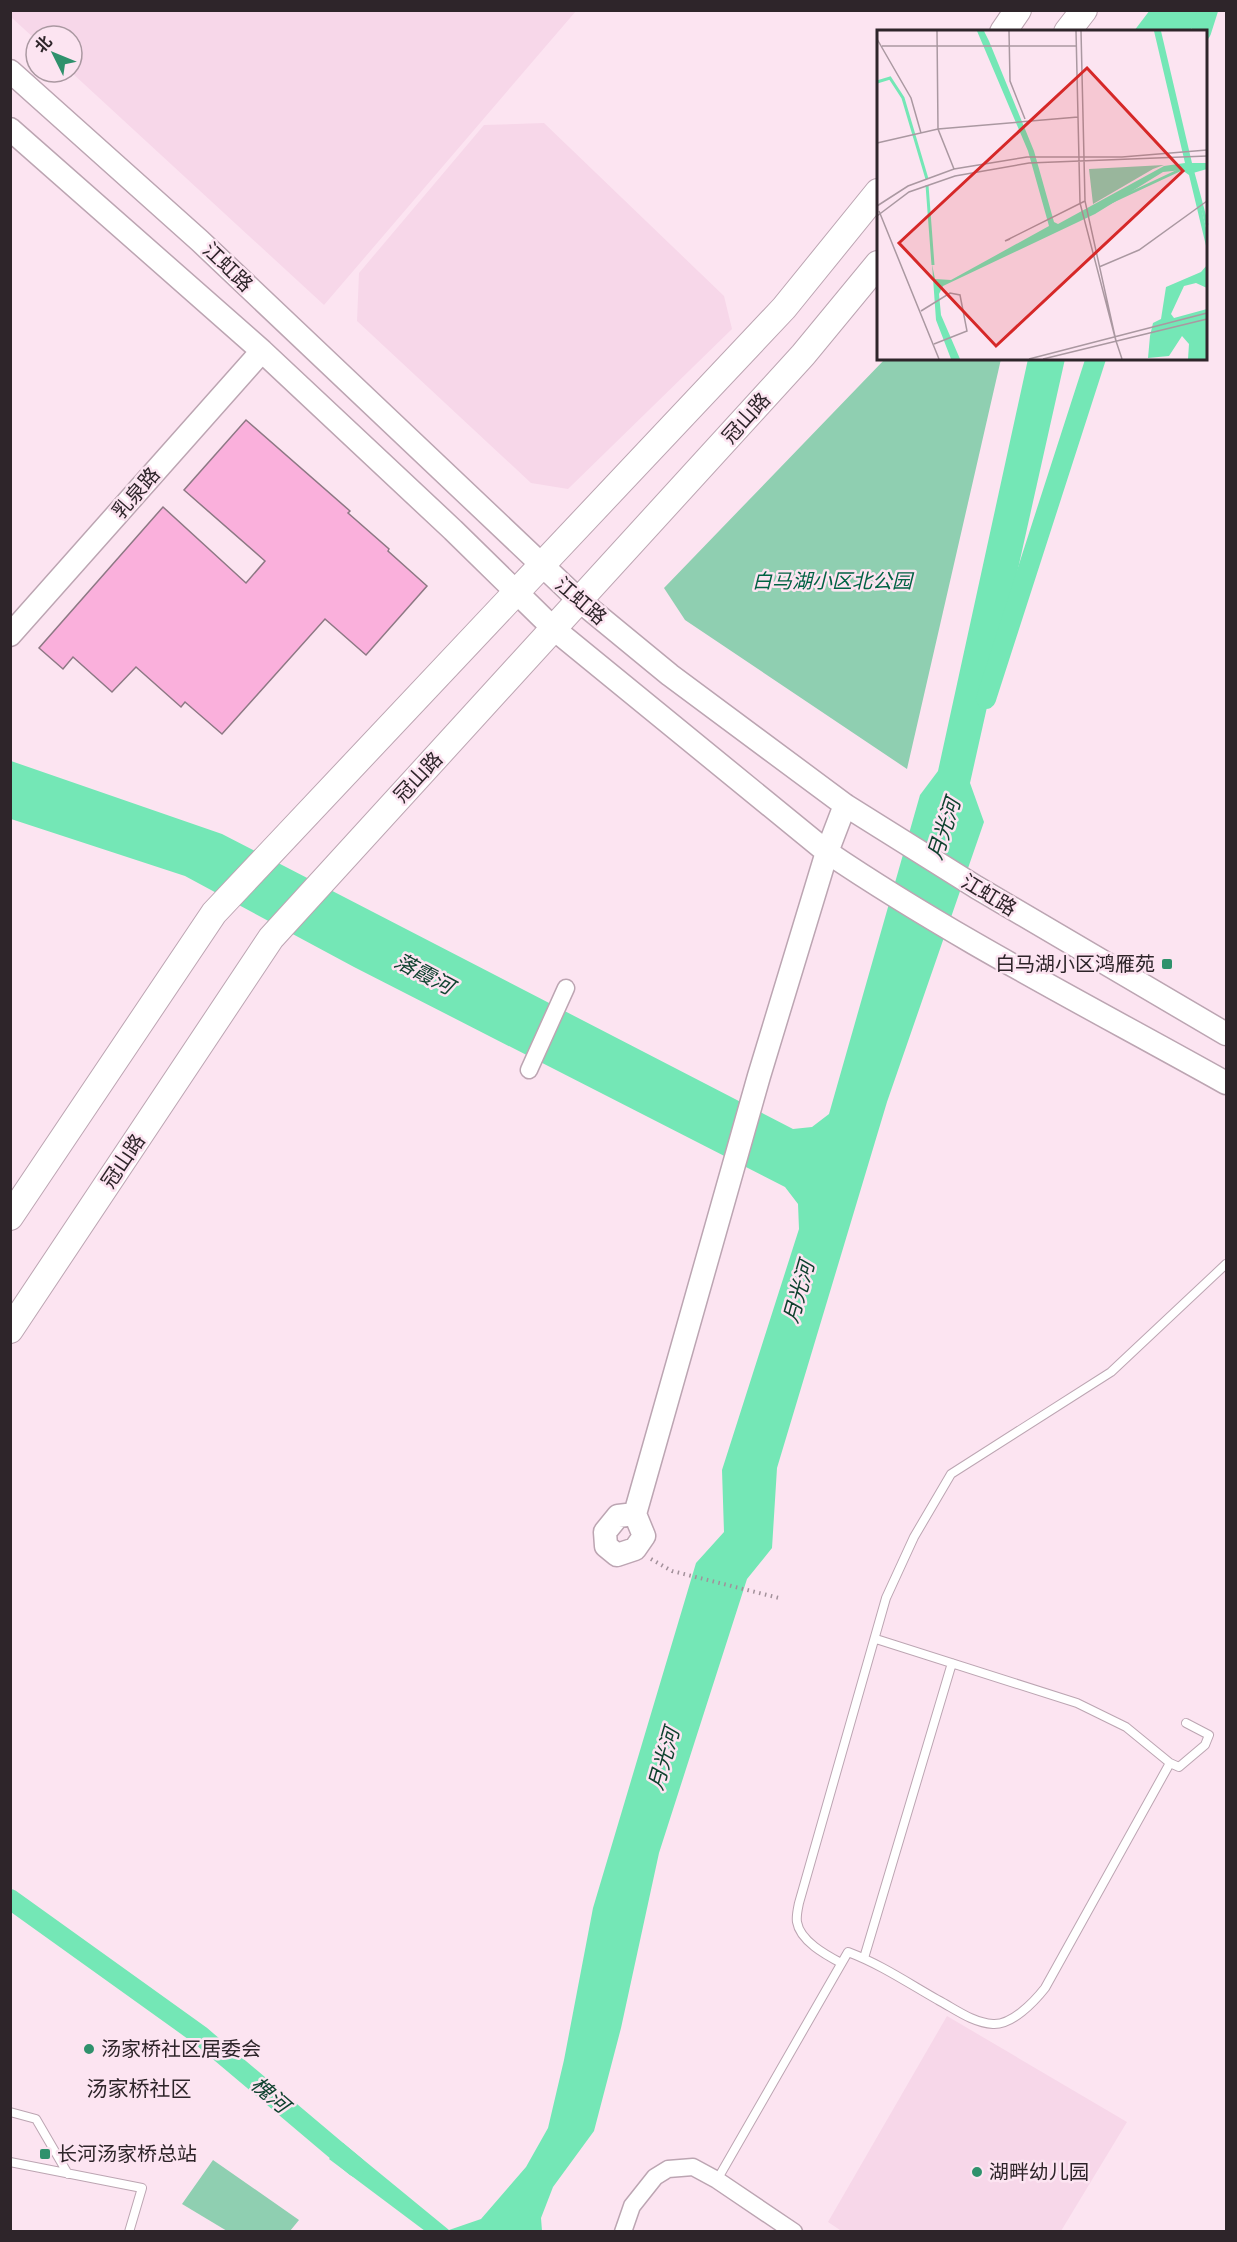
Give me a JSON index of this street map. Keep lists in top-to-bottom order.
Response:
{
  "streets": {
    "main road": ["江虹路", "冠山路", "乳泉路"]
  },
  "crossings": [
    ["江虹路", "冠山路"],
    ["江虹路", "乳泉路"]
  ],
  "districts": ["汤家桥社区"],
  "water": ["月光河", "落霞河", "槐河"],
  "parks": ["白马湖小区北公园"],
  "places": {
    "transit": ["白马湖小区鸿雁苑", "长河汤家桥总站"],
    "other": ["汤家桥社区居委会", "湖畔幼儿园"]
  },
  "north": "top left"
}
